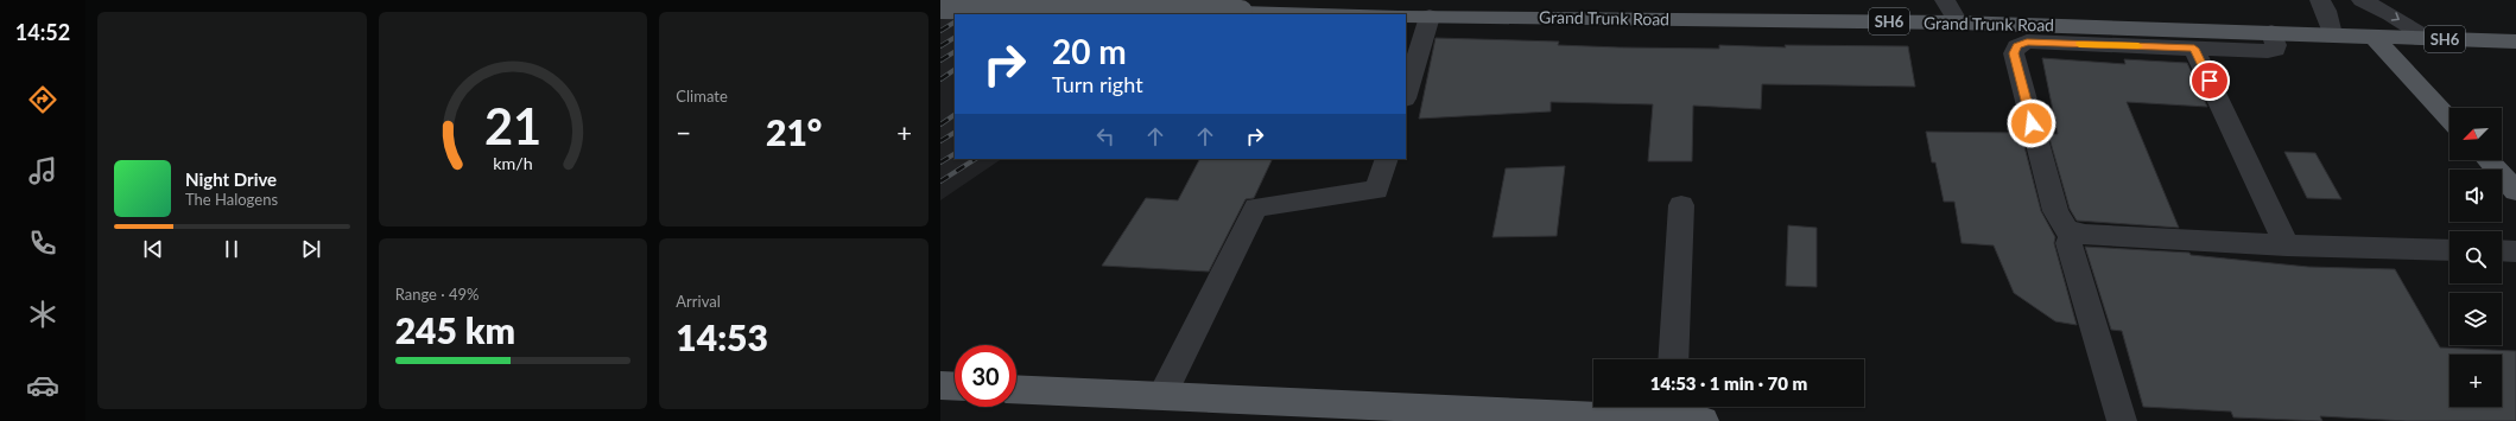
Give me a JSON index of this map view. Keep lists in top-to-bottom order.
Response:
{
  "streets": {
    "main road": ["Grand Trunk Road", "SH6"]
  },
  "north": "bottom left",
  "page": {
    "tabs": "14:52",
    "tile": [
      "Climate",
      ["Range · 49%", "245 km"],
      ["Arrival", "14:53"]
    ],
    "turn": ["20 m", "Turn right"],
    "map_buttons": "+",
    "heat": ["−", "21°", "+"],
    "song": ["Night Drive", "The Halogens"],
    "limit": "30",
    "trip": "14:53 · 1 min · 70 m",
    "gauge": ["21", "km/h"]
  }
}
